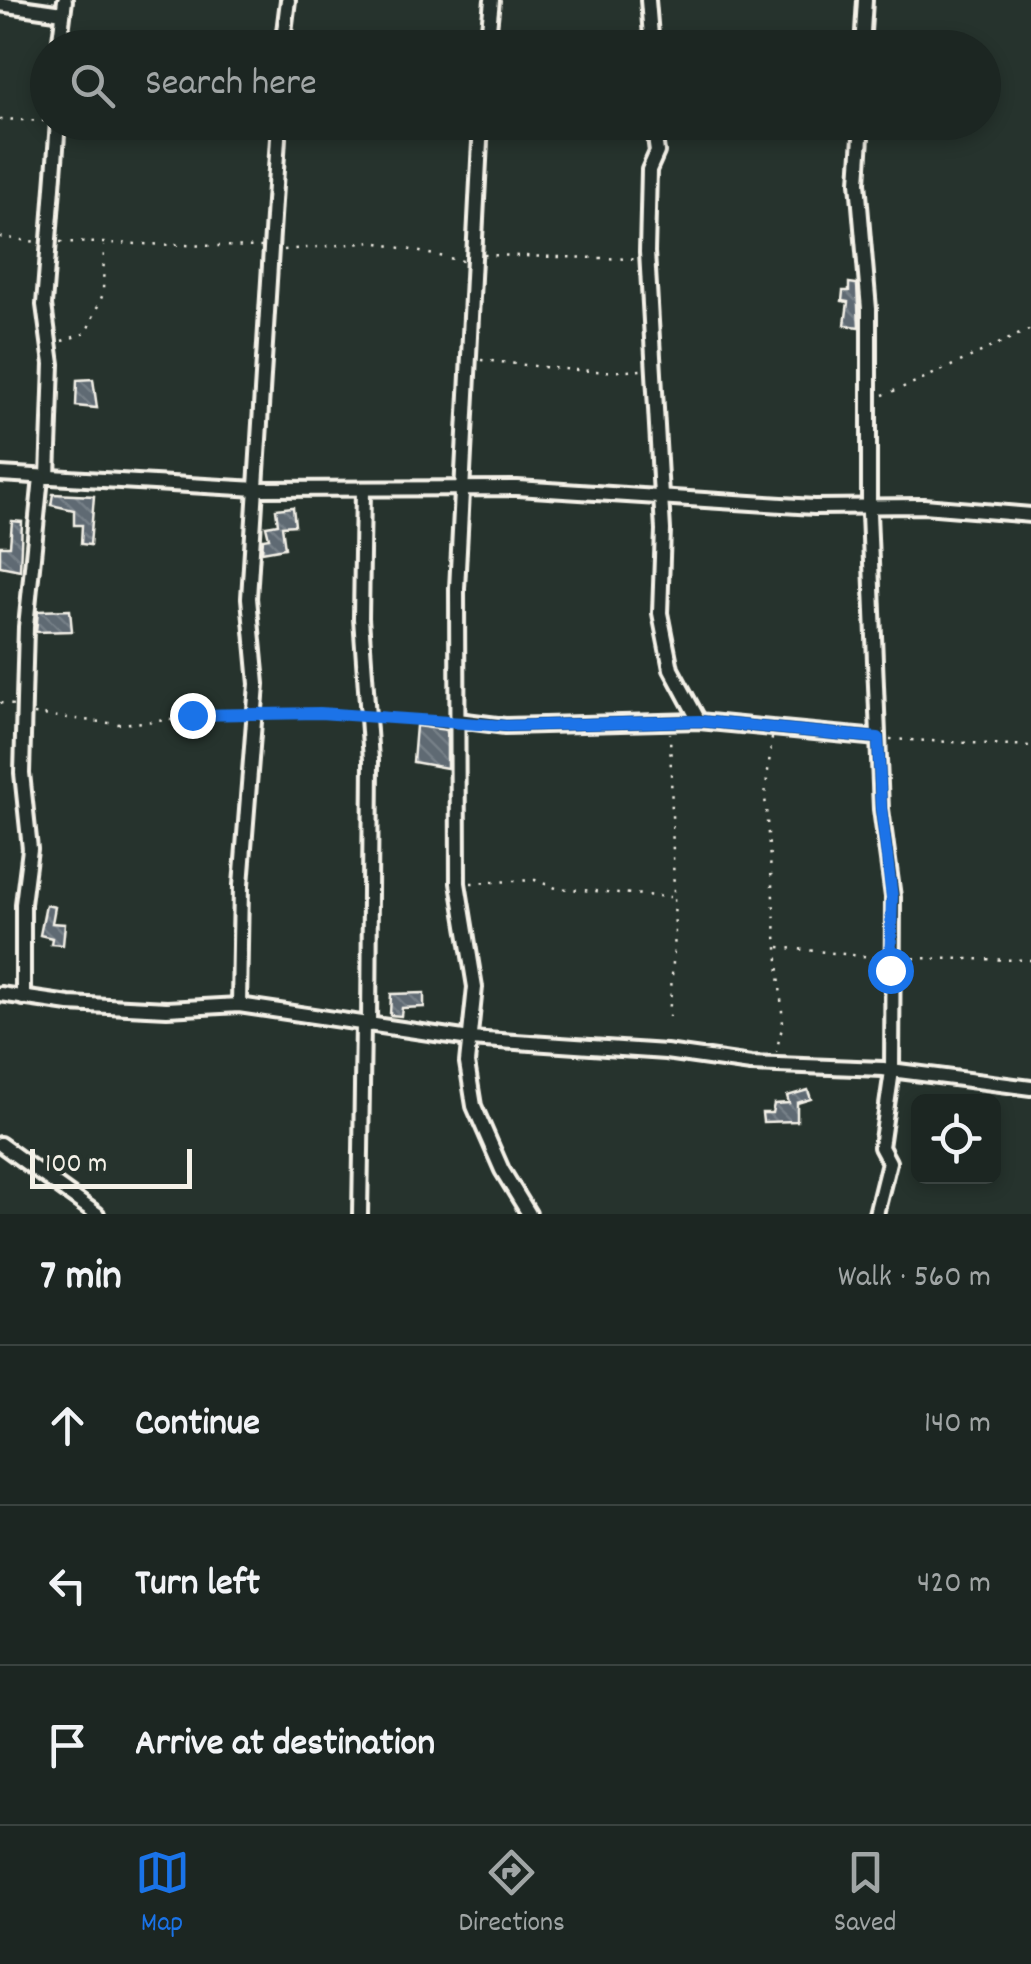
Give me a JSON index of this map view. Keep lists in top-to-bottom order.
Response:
{
  "scale_bar": "100 m",
  "page": {
    "search": "Search here",
    "scale": "100 m",
    "heading": ["7 min", "Walk · 560 m"],
    "list": [
      ["Continue", "140 m"],
      ["Turn left", "420 m"],
      "Arrive at destination"
    ],
    "nav": ["Map", "Directions", "Saved"]
  }
}
